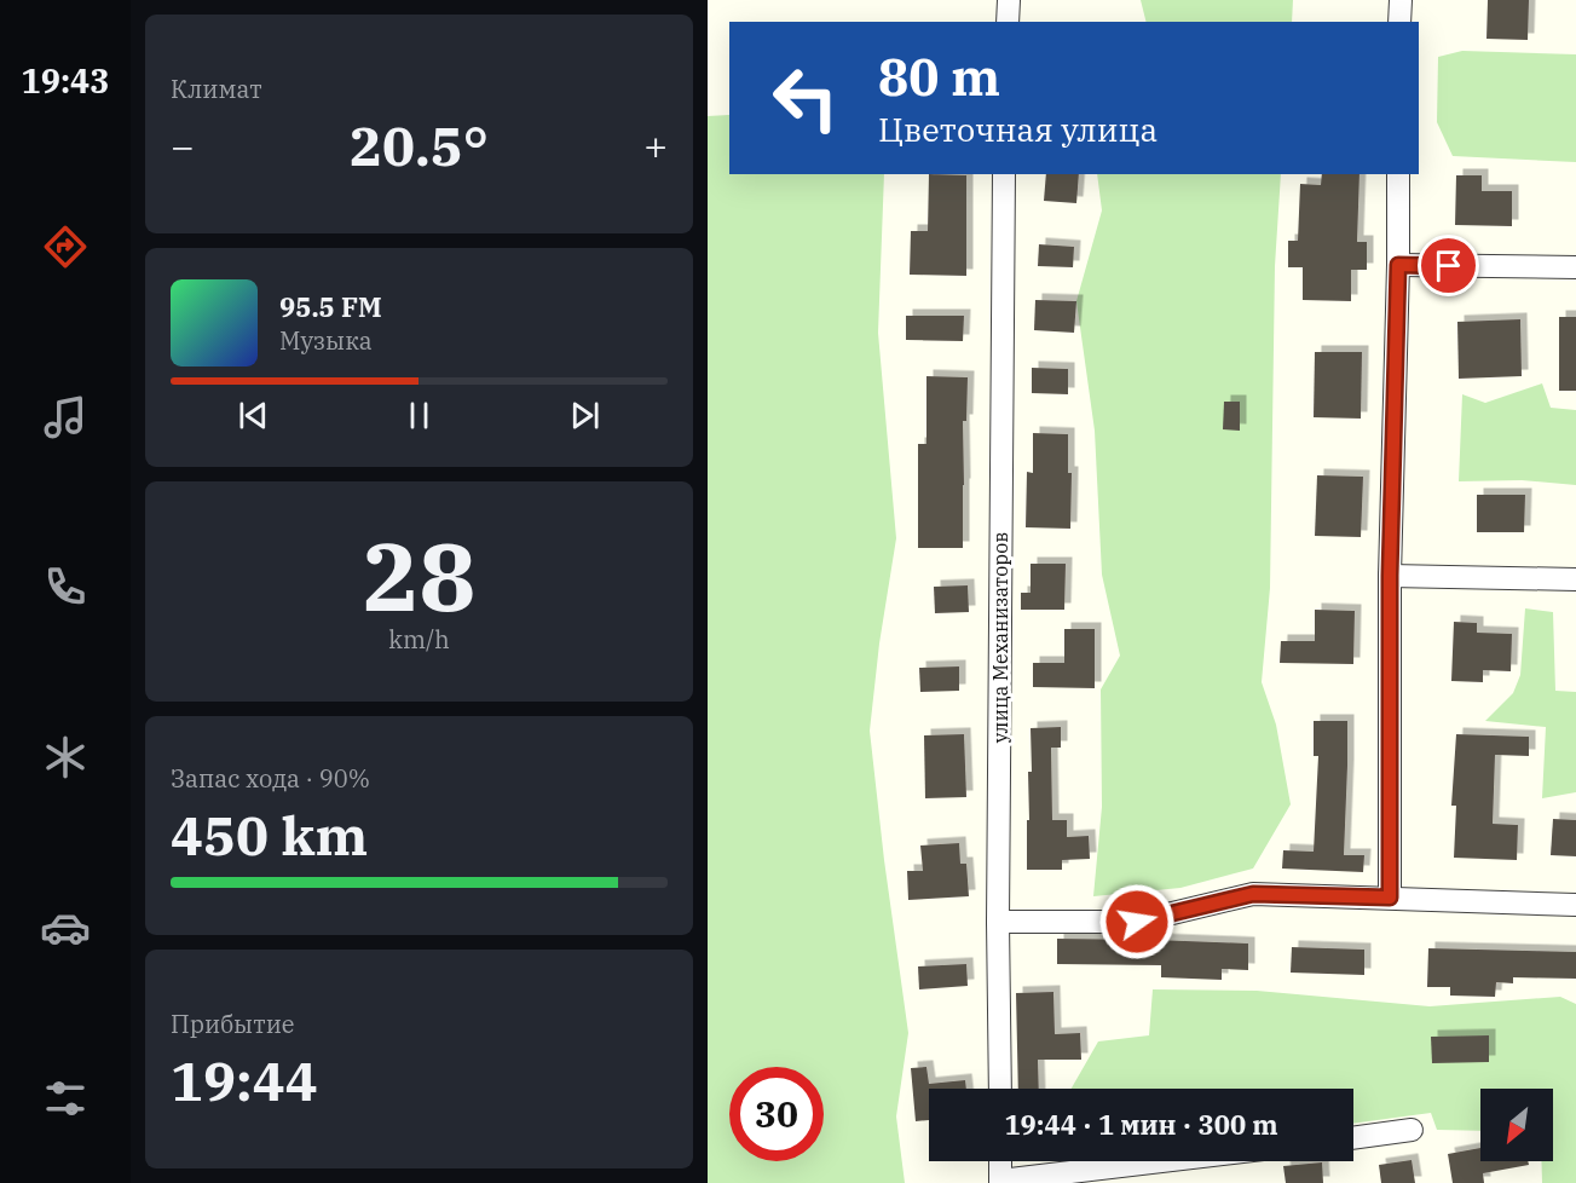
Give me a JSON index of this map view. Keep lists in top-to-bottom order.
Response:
{
  "streets": {
    "street": ["улица Механизаторов"]
  },
  "north": "bottom left",
  "page": {
    "tabs": "19:43",
    "tile": [
      "Климат",
      ["28", "km/h"],
      ["Запас хода · 90%", "450 km"],
      ["Прибытие", "19:44"]
    ],
    "turn": ["80 m", "Цветочная улица"],
    "heat": ["−", "20.5°", "+"],
    "song": ["95.5 FM", "Музыка"],
    "limit": "30",
    "trip": "19:44 · 1 мин · 300 m"
  }
}
